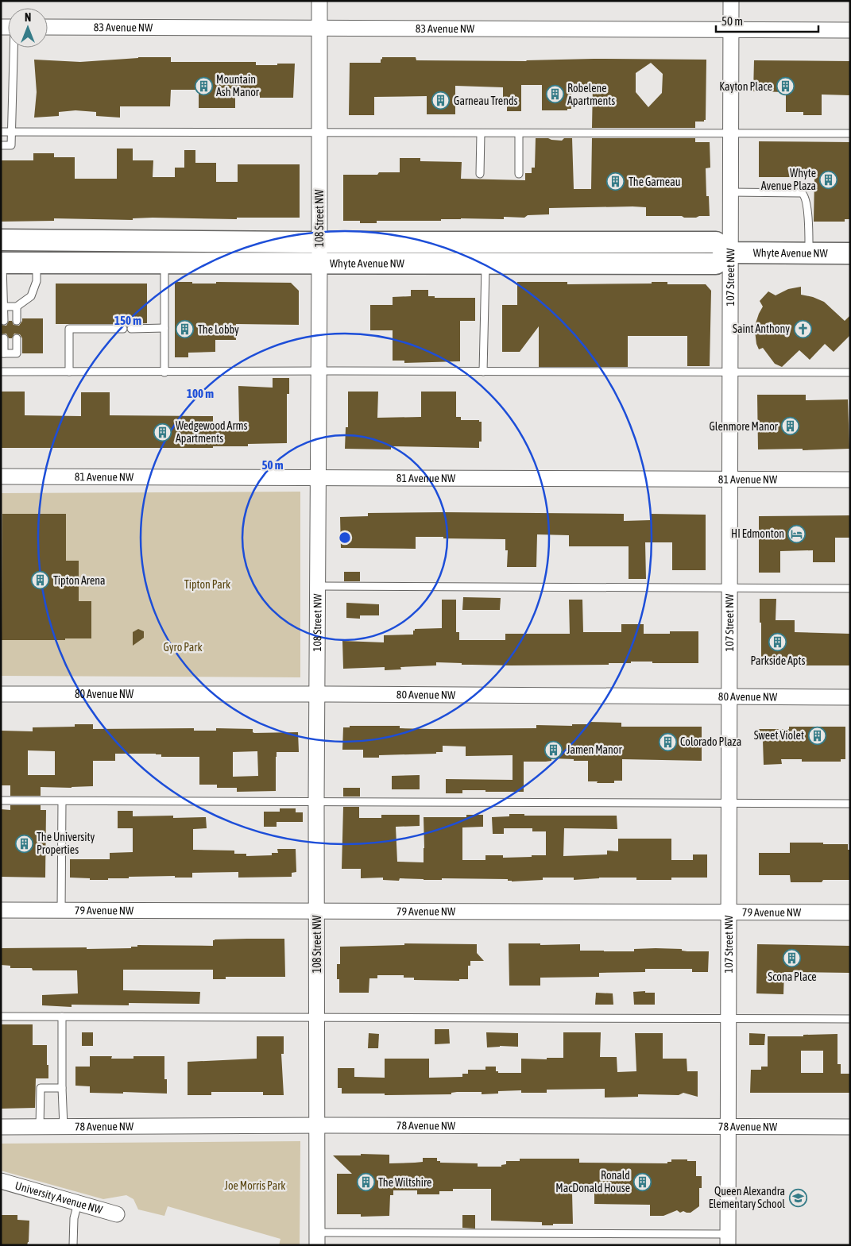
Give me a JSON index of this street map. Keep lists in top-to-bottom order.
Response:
{
  "streets": {
    "main road": ["Whyte Avenue NW"],
    "street": [
      "83 Avenue NW",
      "108 Street NW",
      "107 Street NW",
      "81 Avenue NW",
      "80 Avenue NW",
      "79 Avenue NW",
      "78 Avenue NW",
      "University Avenue NW"
    ]
  },
  "crossings": [
    ["83 Avenue NW", "108 Street NW"],
    ["83 Avenue NW", "107 Street NW"],
    ["108 Street NW", "Whyte Avenue NW"],
    ["108 Street NW", "81 Avenue NW"],
    ["108 Street NW", "80 Avenue NW"],
    ["108 Street NW", "79 Avenue NW"],
    ["108 Street NW", "78 Avenue NW"],
    ["Whyte Avenue NW", "107 Street NW"],
    ["107 Street NW", "81 Avenue NW"],
    ["107 Street NW", "80 Avenue NW"],
    ["107 Street NW", "79 Avenue NW"],
    ["107 Street NW", "78 Avenue NW"]
  ],
  "parks": ["Tipton Park", "Gyro Park", "Joe Morris Park"],
  "places": {
    "building": [
      "Mountain Ash Manor",
      "Kayton Place",
      "Robelene Apartments",
      "Garneau Trends",
      "Whyte Avenue Plaza",
      "The Garneau",
      "The Lobby",
      "Glenmore Manor",
      "Wedgewood Arms Apartments",
      "Tipton Arena",
      "Parkside Apts",
      "Sweet Violet",
      "Colorado Plaza",
      "Jamen Manor",
      "The University Properties",
      "Scona Place",
      "Ronald MacDonald House",
      "The Wiltshire"
    ],
    "church": ["Saint Anthony"],
    "hotel": ["HI Edmonton"],
    "school or university": ["Queen Alexandra Elementary School"]
  },
  "scale_bar": "50 m",
  "north": "top",
  "rings": ["150 m", "100 m", "50 m"]
}
